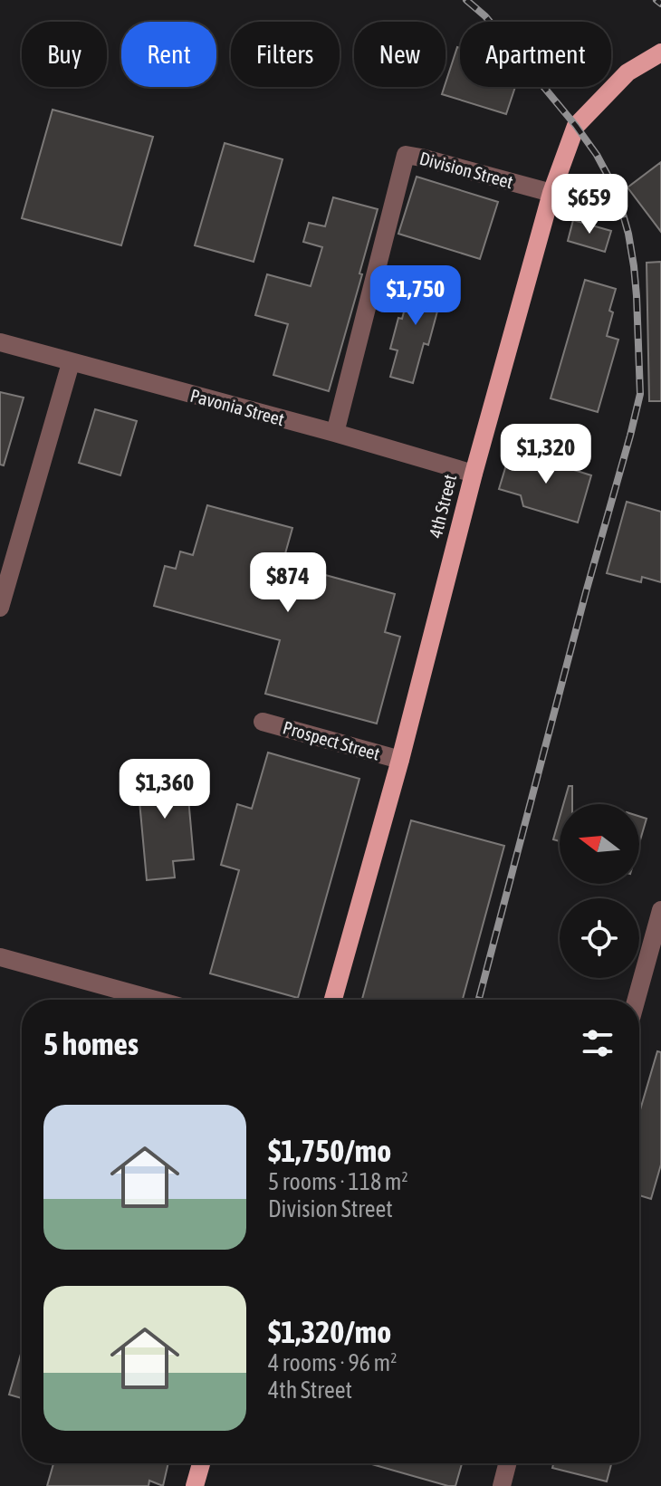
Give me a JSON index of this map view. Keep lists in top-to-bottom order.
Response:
{
  "streets": {
    "main road": ["4th Street"],
    "street": ["Division Street", "Pavonia Street", "Prospect Street"]
  },
  "crossings": [
    ["Division Street", "Pavonia Street"],
    ["Division Street", "4th Street"],
    ["Pavonia Street", "4th Street"],
    ["4th Street", "Prospect Street"]
  ],
  "north": "left",
  "page": {
    "chip": [
      "Buy",
      "Rent",
      "Filters",
      "New",
      "Apartment"
    ],
    "price": [
      "$659",
      "$1,750",
      "$1,320",
      "$874",
      "$1,360"
    ],
    "heading": "5 homes",
    "list": [
      {
        "name": "$1,750/mo",
        "note": "5 rooms · 118 m² · Division Street"
      },
      {
        "name": "$1,320/mo",
        "note": "4 rooms · 96 m² · 4th Street"
      }
    ]
  }
}
